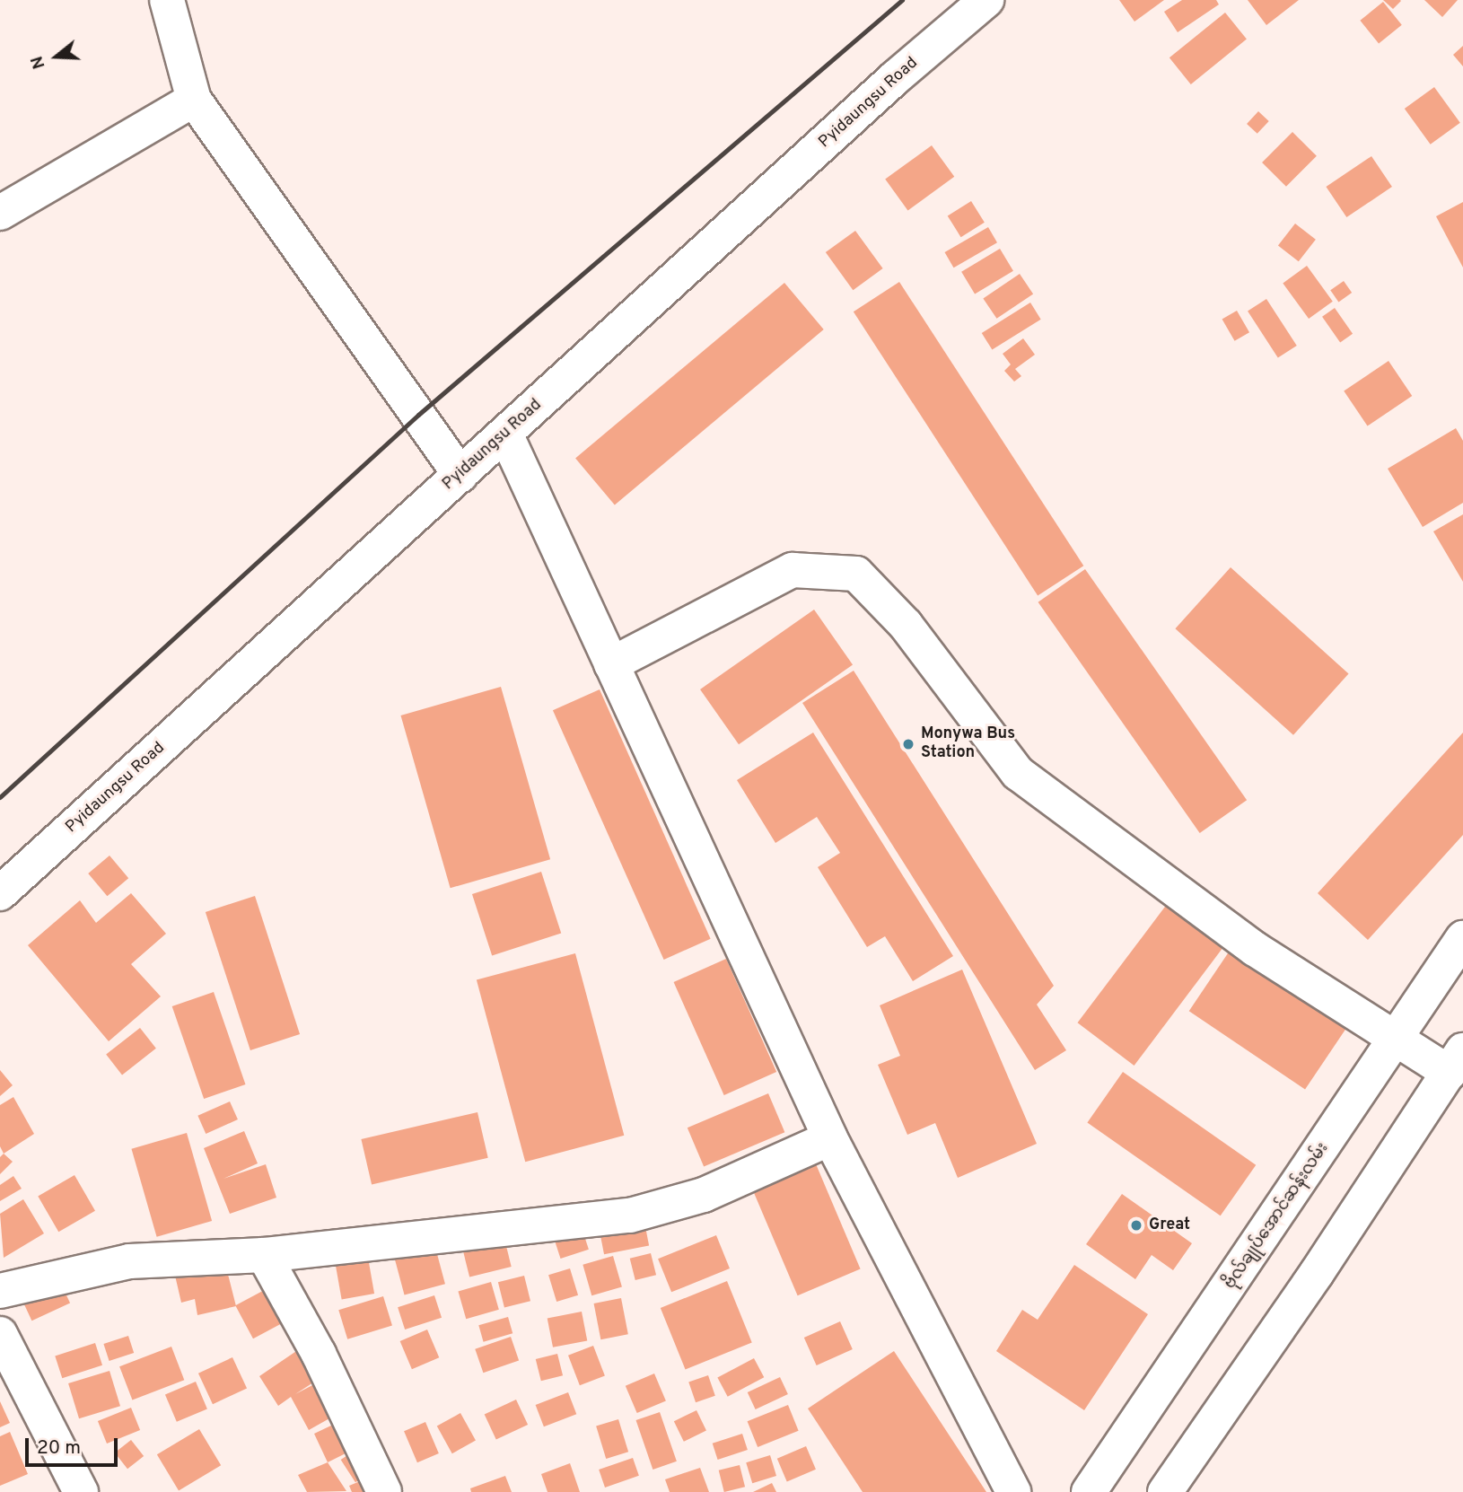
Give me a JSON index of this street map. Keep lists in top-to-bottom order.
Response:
{
  "streets": {
    "main road": ["Pyidaungsu Road", "ဗိုလ်ချုပ်အောင်ဆန်းလမ်း"]
  },
  "places": ["Monywa Bus Station", "Great"],
  "scale_bar": "20 m",
  "north": "left"
}
